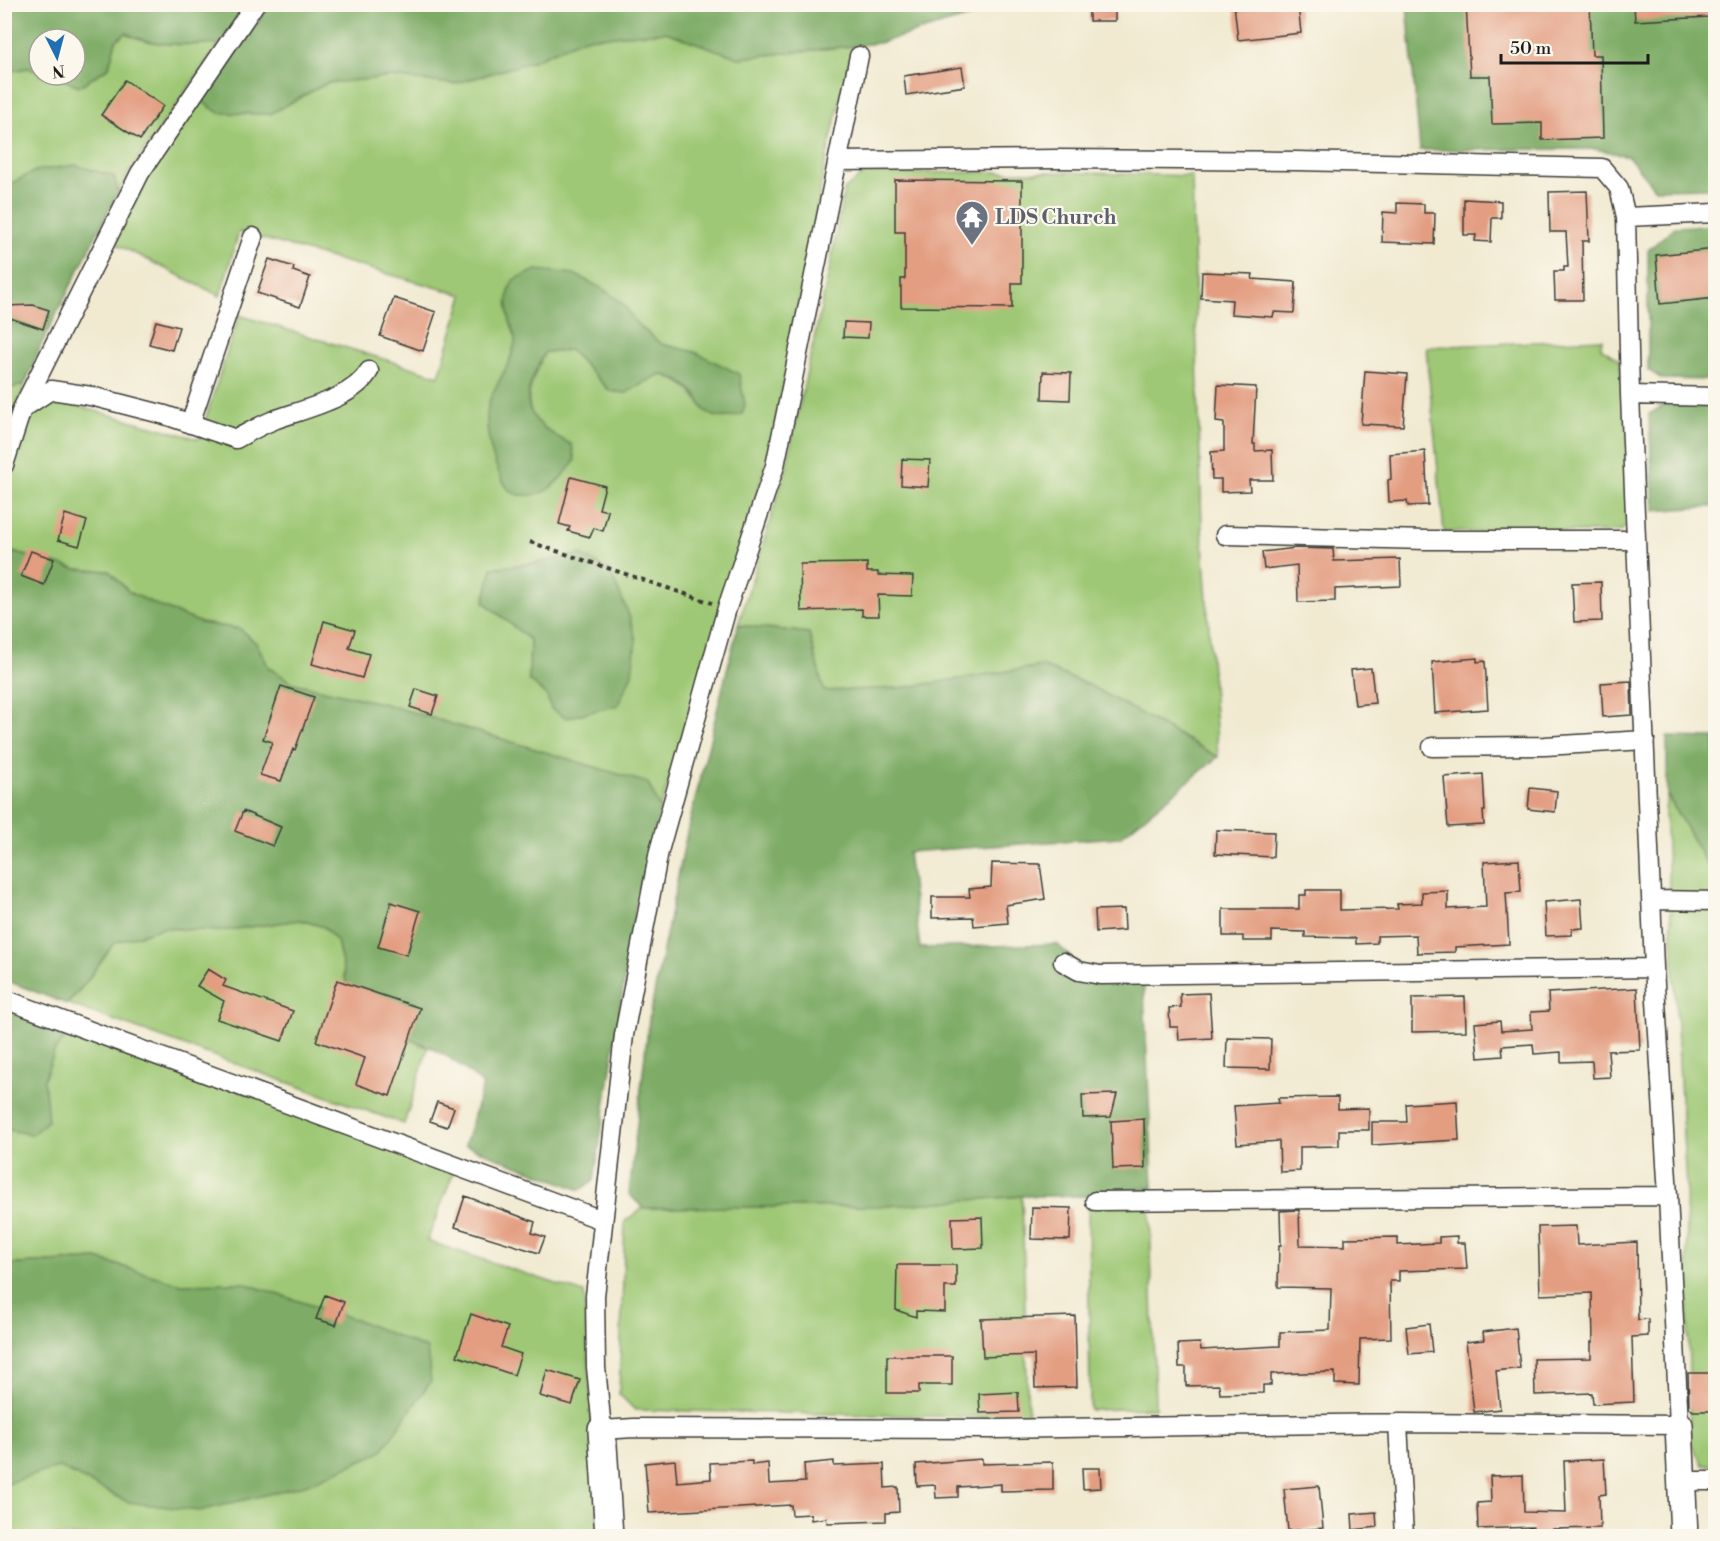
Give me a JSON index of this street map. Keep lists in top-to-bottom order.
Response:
{
  "places": {
    "temple": ["LDS Church"]
  },
  "scale_bar": "50 m",
  "north": "bottom"
}
